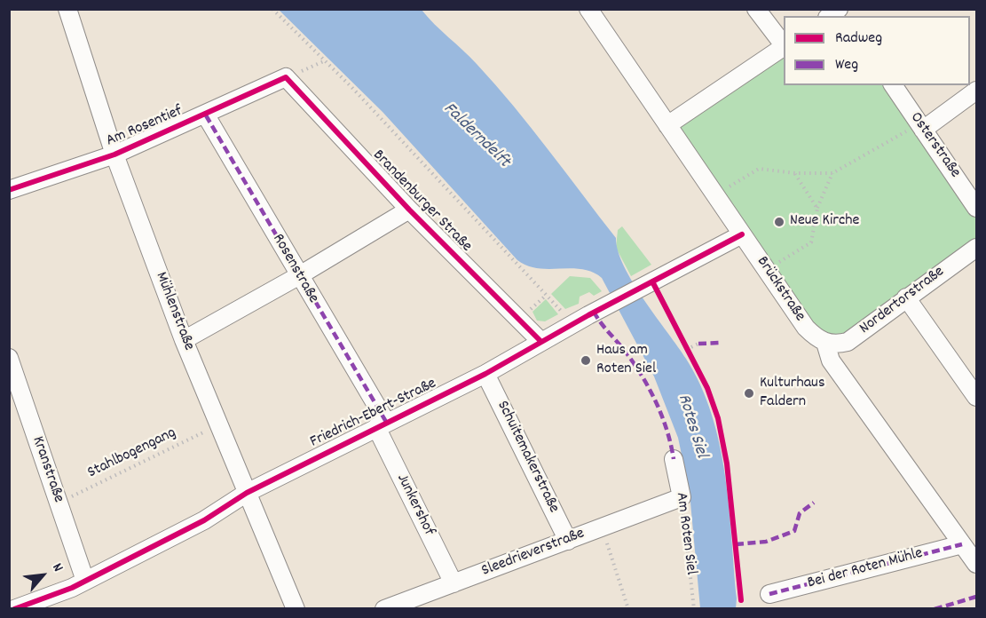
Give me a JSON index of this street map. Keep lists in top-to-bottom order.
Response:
{
  "streets": {
    "street": [
      "Am Rosentief",
      "Osterstraße",
      "Brandenburger Straße",
      "Rosenstraße",
      "Brückstraße",
      "Nordertorstraße",
      "Mühlenstraße",
      "Friedrich-Ebert-Straße",
      "Schuitemakerstraße",
      "Kranstraße",
      "Junkershof",
      "Am Roten Siel",
      "Sleedrieverstraße",
      "Bei der Roten Mühle"
    ],
    "path": ["Stahlbogengang"]
  },
  "crossings": [
    ["Am Rosentief", "Brandenburger Straße"],
    ["Am Rosentief", "Rosenstraße"],
    ["Am Rosentief", "Mühlenstraße"],
    ["Brandenburger Straße", "Friedrich-Ebert-Straße"],
    ["Rosenstraße", "Friedrich-Ebert-Straße"],
    ["Rosenstraße", "Junkershof"],
    ["Brückstraße", "Nordertorstraße"],
    ["Brückstraße", "Friedrich-Ebert-Straße"],
    ["Brückstraße", "Bei der Roten Mühle"],
    ["Mühlenstraße", "Friedrich-Ebert-Straße"],
    ["Mühlenstraße", "Stahlbogengang"],
    ["Friedrich-Ebert-Straße", "Schuitemakerstraße"],
    ["Friedrich-Ebert-Straße", "Kranstraße"],
    ["Friedrich-Ebert-Straße", "Junkershof"],
    ["Stahlbogengang", "Kranstraße"],
    ["Schuitemakerstraße", "Sleedrieverstraße"],
    ["Junkershof", "Sleedrieverstraße"],
    ["Am Roten Siel", "Sleedrieverstraße"]
  ],
  "water": ["Falderndelft", "Rotes Siel"],
  "places": ["Neue Kirche", "Haus am Roten Siel", "Kulturhaus Faldern"],
  "legend": ["Radweg", "Weg"],
  "north": "top right"
}
